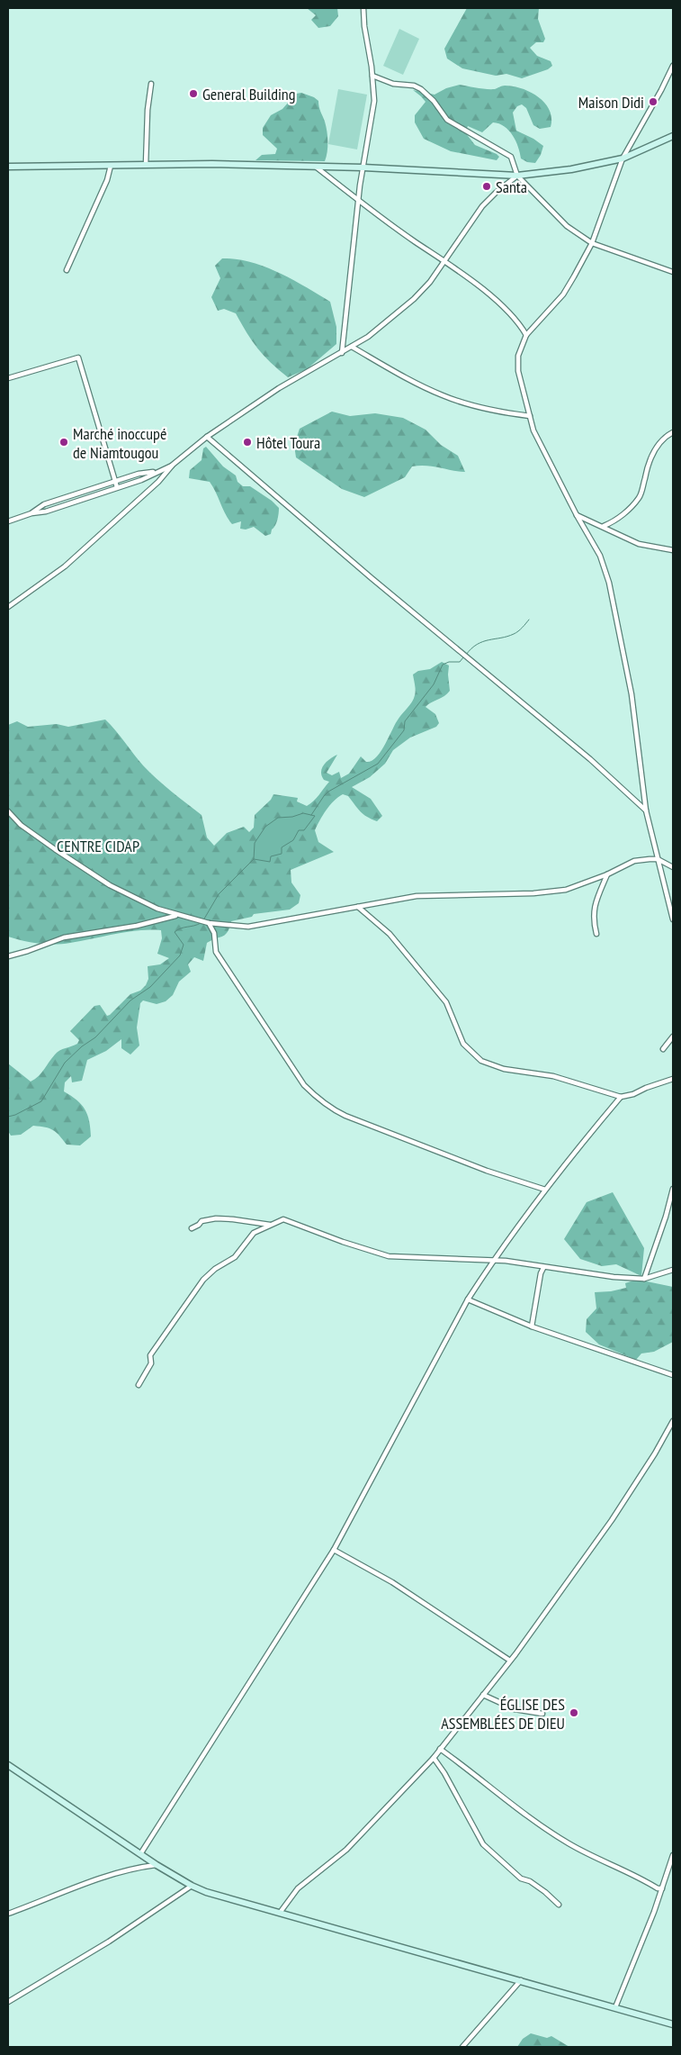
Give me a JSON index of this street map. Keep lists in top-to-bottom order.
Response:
{
  "parks": ["CENTRE CIDAP"],
  "places": [
    "General Building",
    "Maison Didi",
    "Santa",
    "Marché inoccupé de Niamtougou",
    "Hôtel Toura",
    "ÉGLISE DES ASSEMBLÉES DE DIEU"
  ]
}
